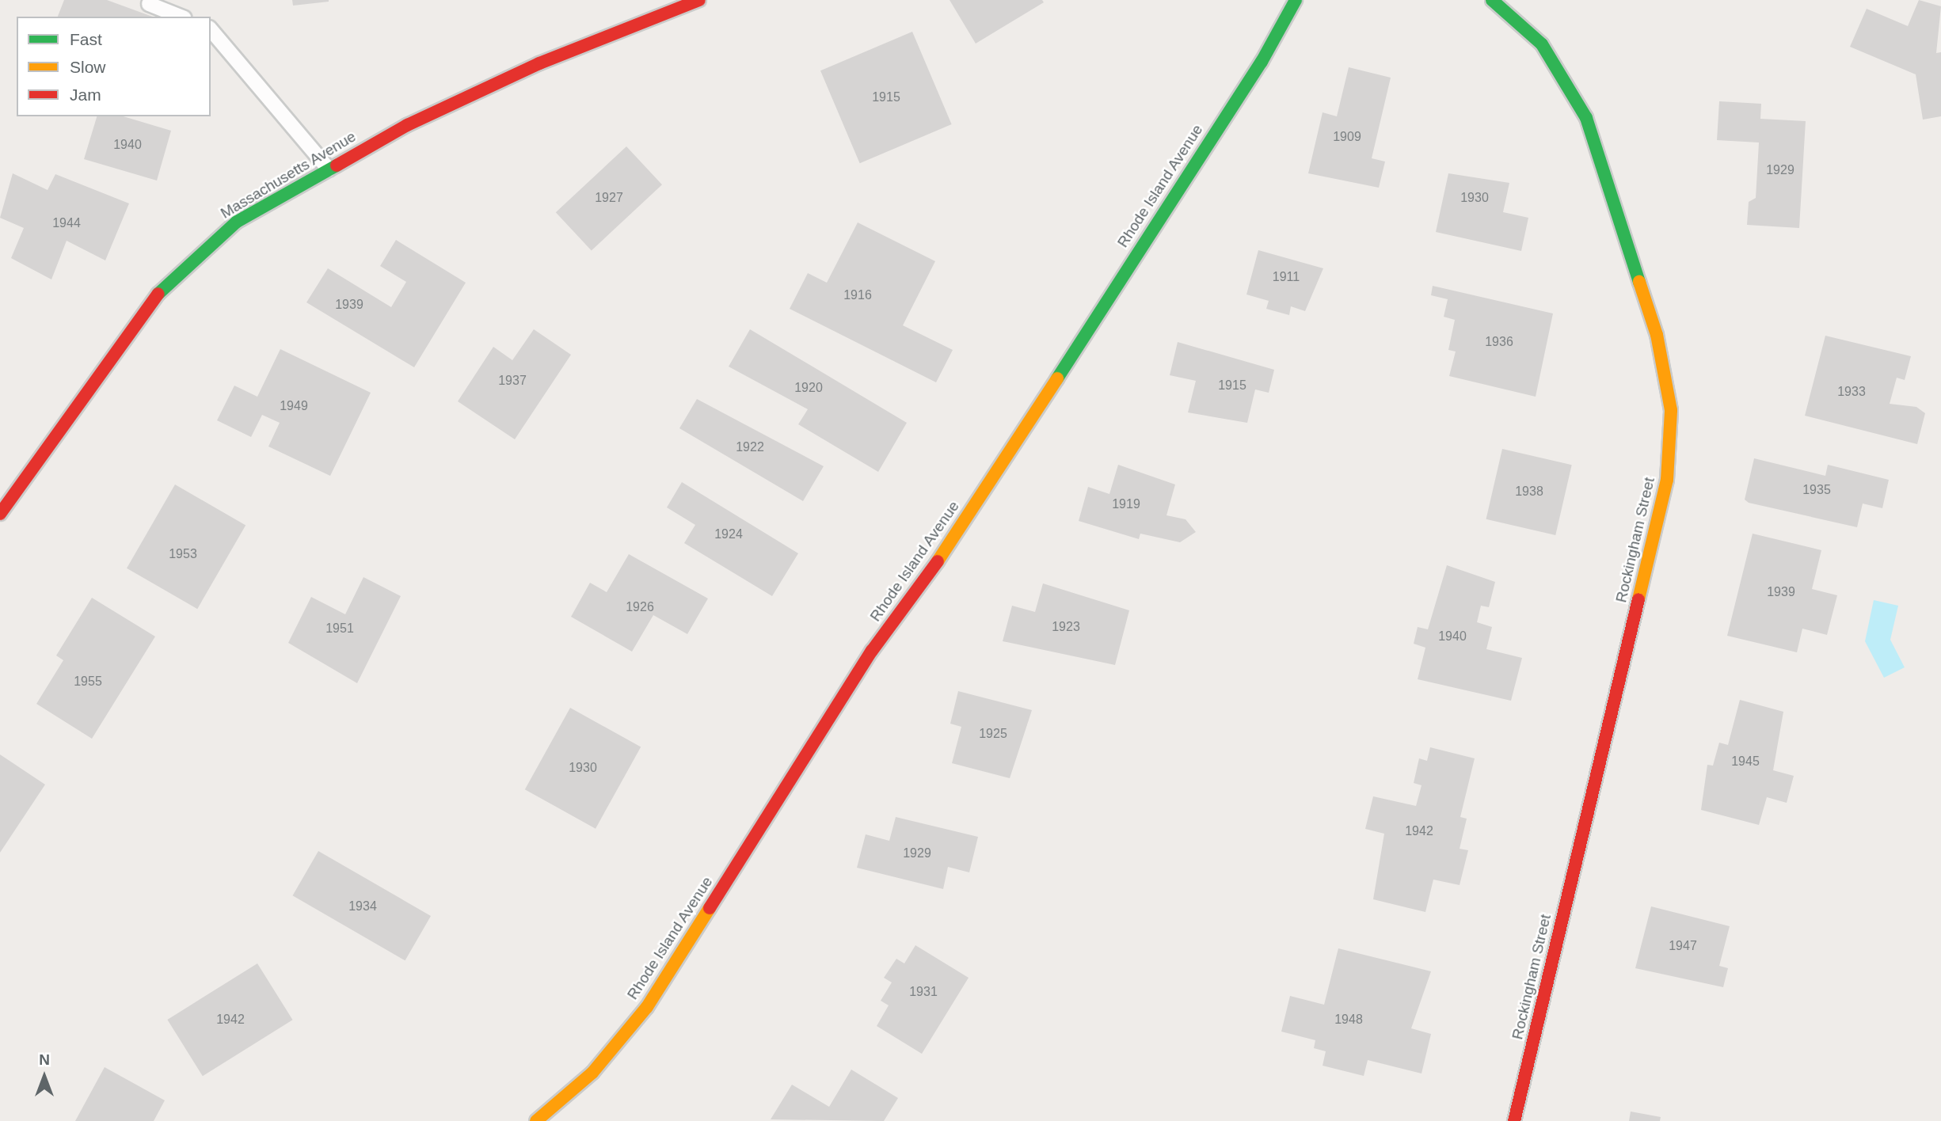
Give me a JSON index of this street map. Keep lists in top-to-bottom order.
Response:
{
  "streets": {
    "street": ["Massachusetts Avenue", "Rhode Island Avenue", "Rockingham Street"]
  },
  "house_numbers": [
    "1915",
    "1909",
    "1940",
    "1929",
    "1927",
    "1930",
    "1944",
    "1911",
    "1916",
    "1939",
    "1936",
    "1937",
    "1915",
    "1920",
    "1933",
    "1949",
    "1922",
    "1935",
    "1938",
    "1919",
    "1924",
    "1953",
    "1939",
    "1926",
    "1923",
    "1951",
    "1940",
    "1955",
    "1925",
    "1945",
    "1930",
    "1942",
    "1929",
    "1934",
    "1947",
    "1931",
    "1942",
    "1948"
  ],
  "legend": ["Fast", "Slow", "Jam"],
  "north": "top"
}
